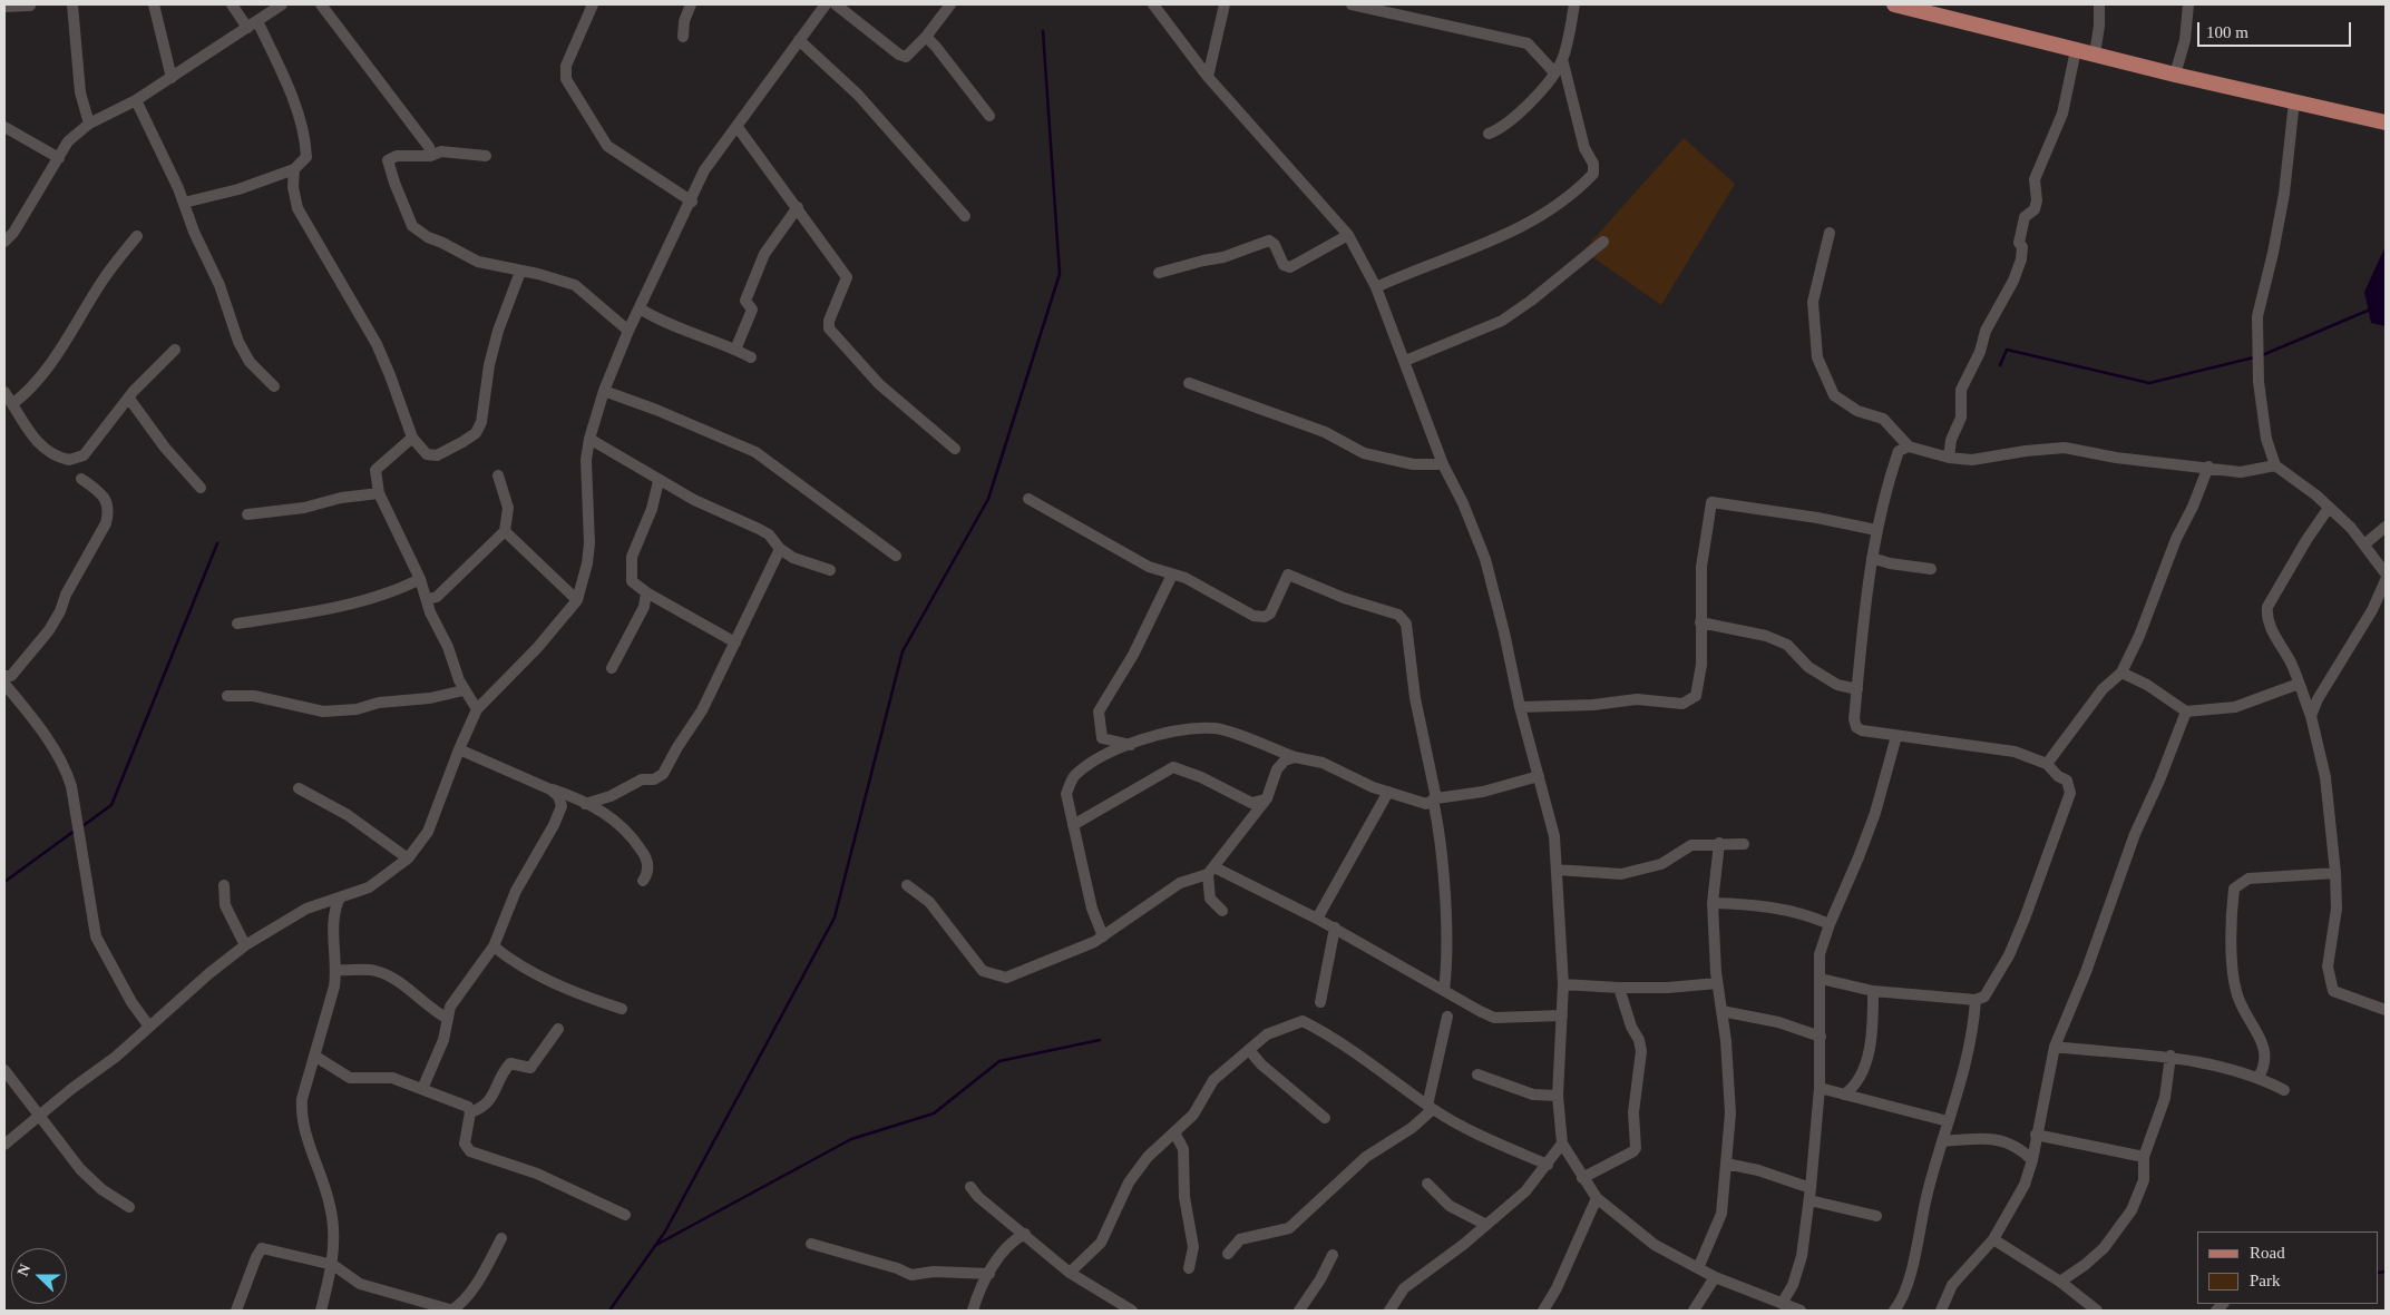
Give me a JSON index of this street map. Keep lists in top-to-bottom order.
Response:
{
  "legend": ["Road", "Park"],
  "scale_bar": "100 m",
  "north": "left"
}
